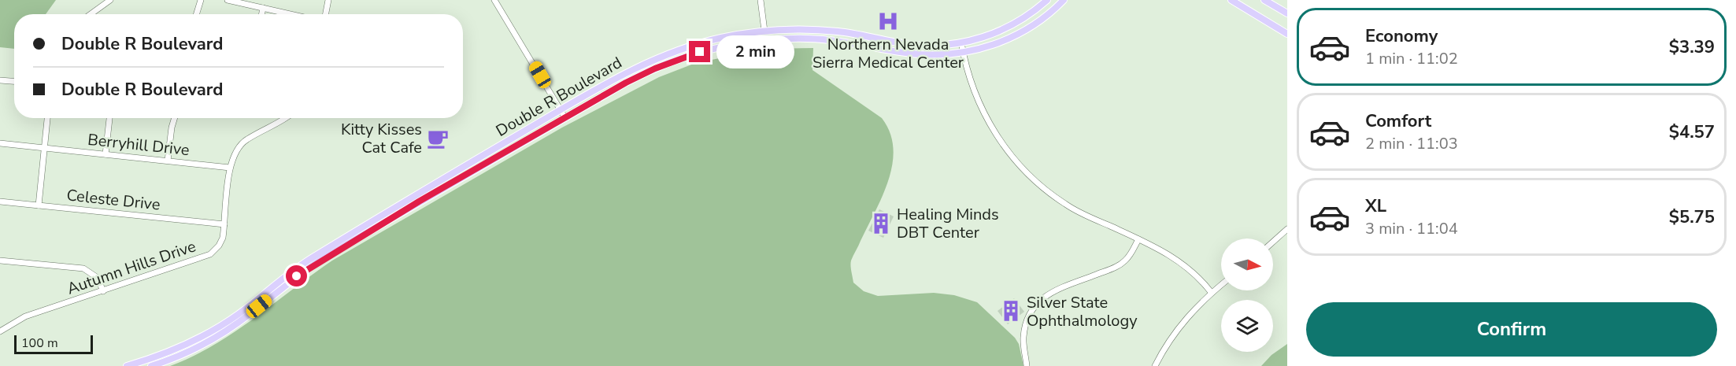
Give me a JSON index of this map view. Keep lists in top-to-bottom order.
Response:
{
  "streets": {
    "main road": ["Double R Boulevard"],
    "street": ["Berryhill Drive", "Celeste Drive", "Autumn Hills Drive"]
  },
  "crossings": [
    ["Berryhill Drive", "Autumn Hills Drive"],
    ["Celeste Drive", "Autumn Hills Drive"]
  ],
  "places": {
    "hospital": ["Northern Nevada Sierra Medical Center"],
    "cafe": ["Kitty Kisses Cat Cafe"],
    "building": ["Healing Minds DBT Center", "Silver State Ophthalmology"]
  },
  "scale_bar": "100 m",
  "north": "right",
  "page": {
    "list": [
      {
        "name": "Economy",
        "note": "1 min · 11:02",
        "value": "$3.39"
      },
      {
        "name": "Comfort",
        "note": "2 min · 11:03",
        "value": "$4.57"
      },
      {
        "name": "XL",
        "note": "3 min · 11:04",
        "value": "$5.75"
      }
    ],
    "banner": ["Double R Boulevard", "Double R Boulevard"],
    "bubble": "2 min",
    "buttons": "Confirm",
    "scale": "100 m"
  }
}
